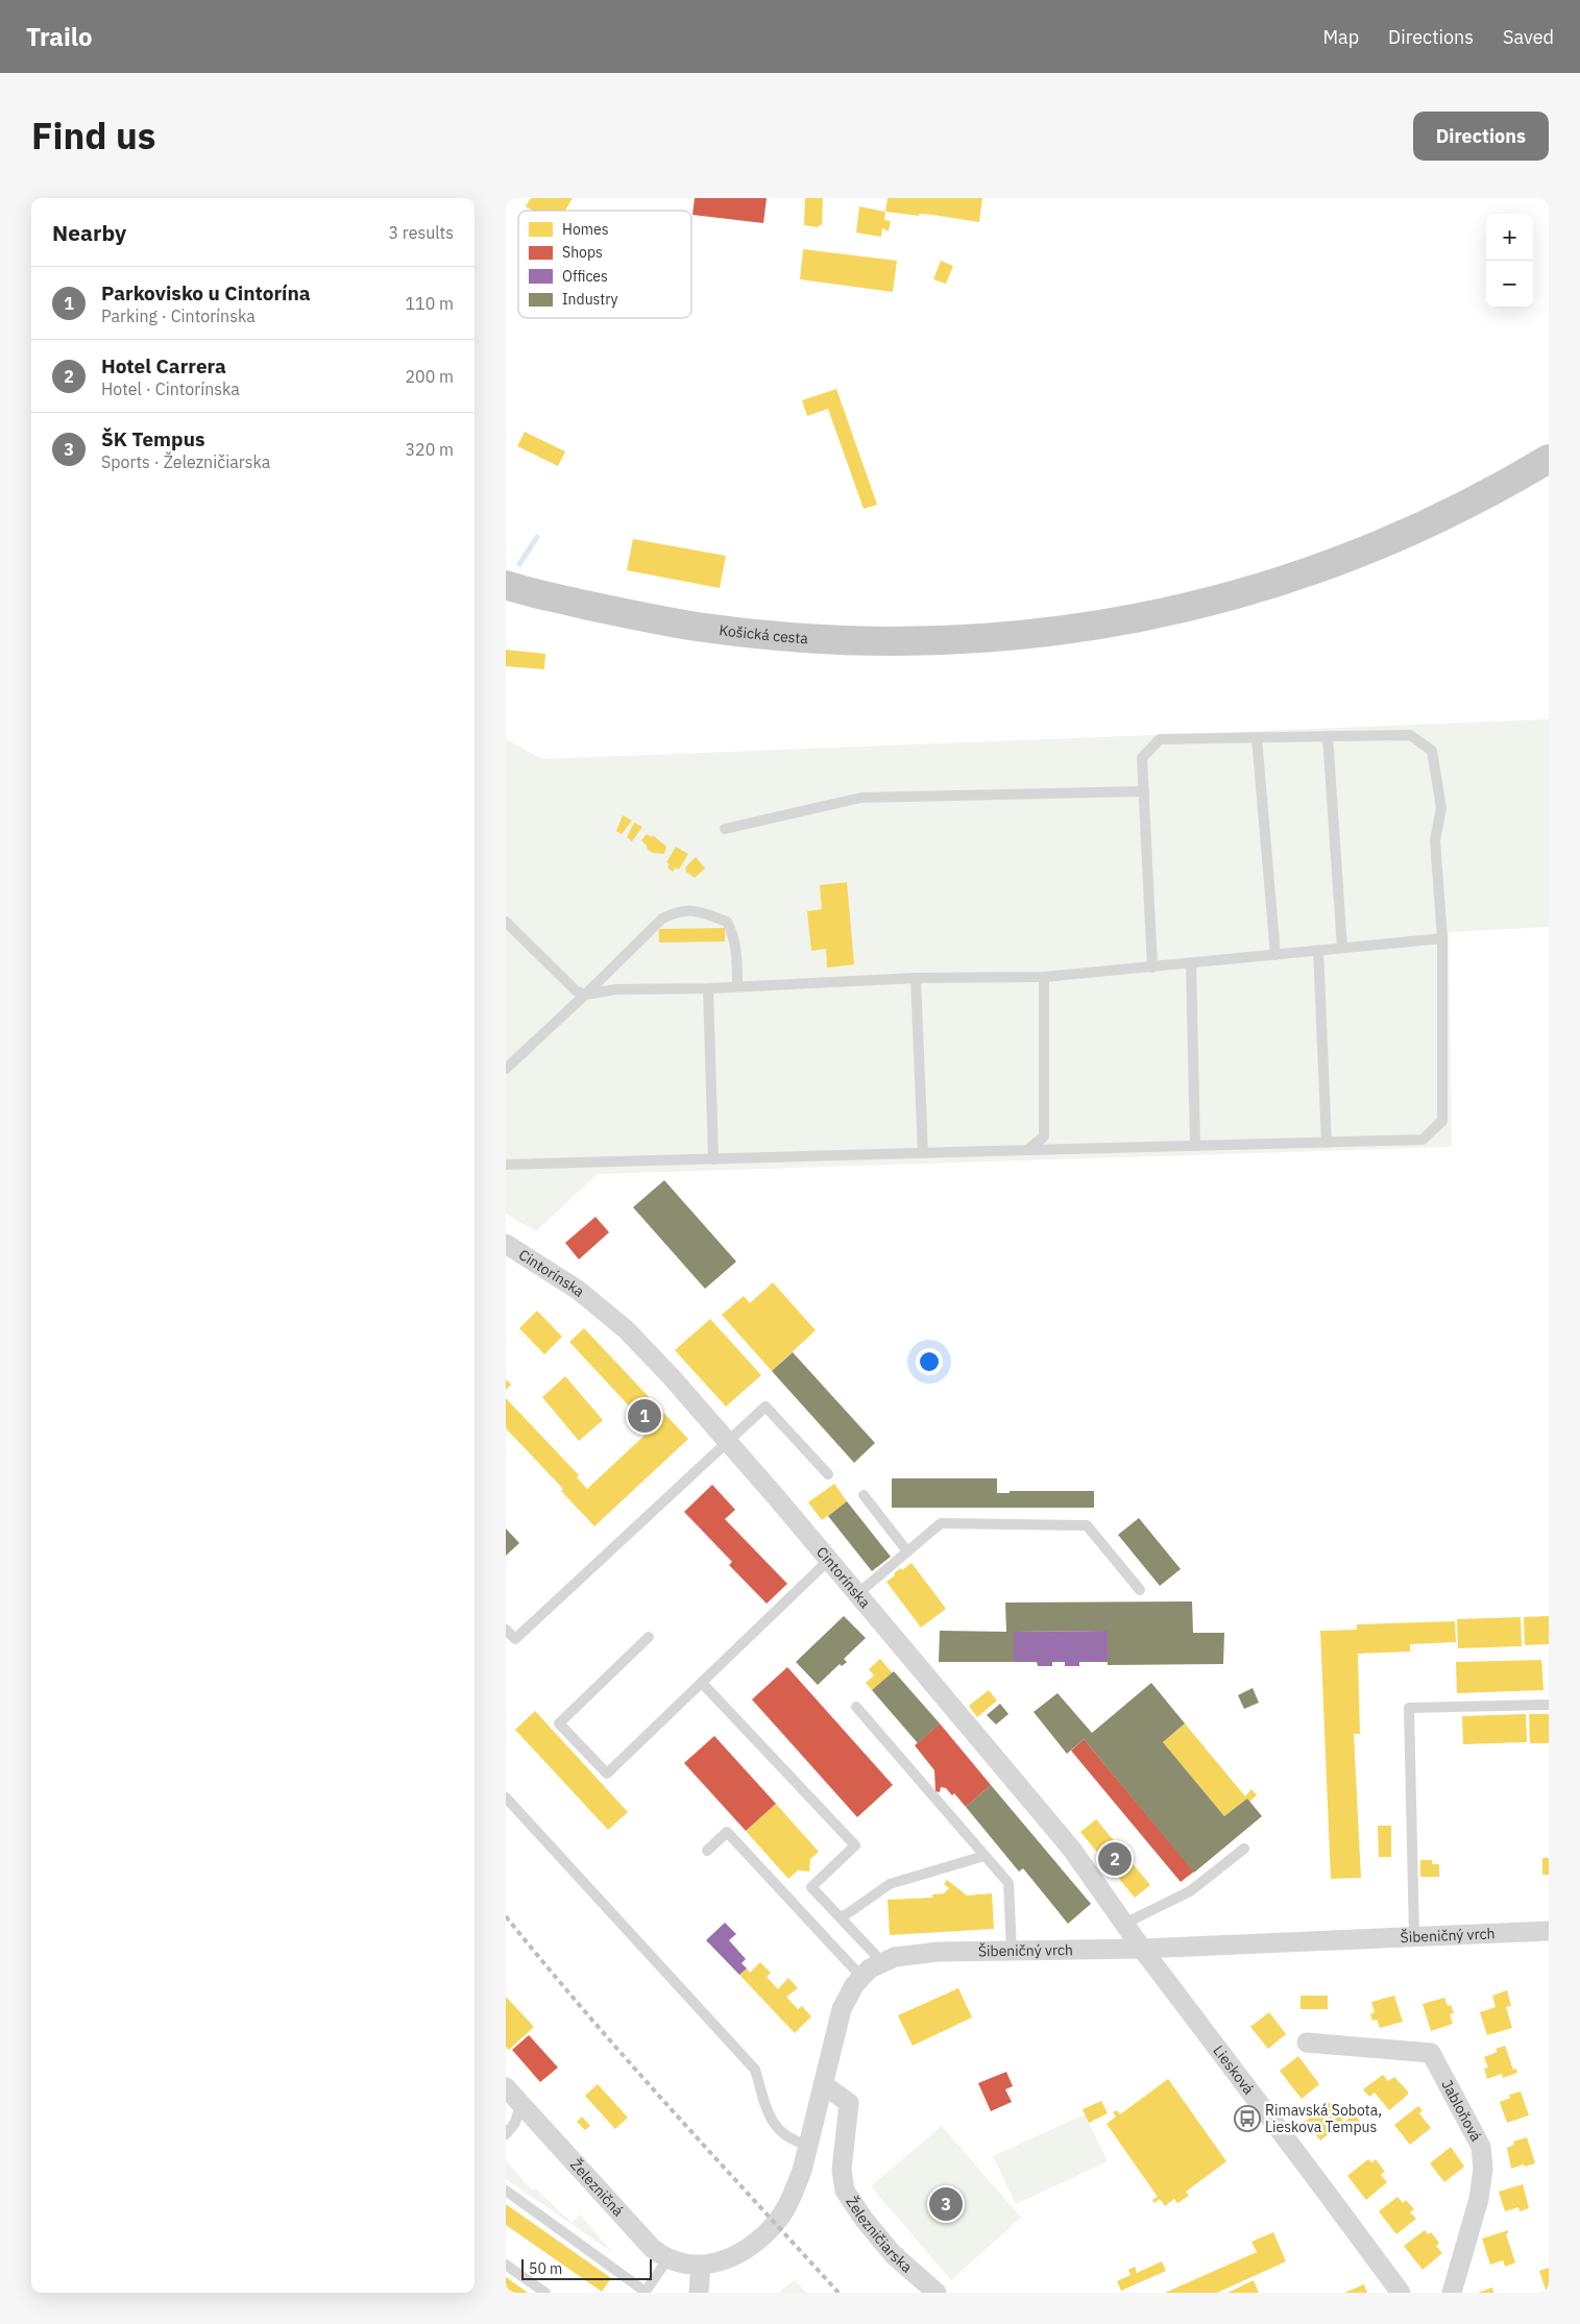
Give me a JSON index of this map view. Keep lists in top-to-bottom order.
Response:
{
  "streets": {
    "main road": ["Košická cesta"],
    "street": [
      "Cintorínska",
      "Šibeničný vrch",
      "Liesková",
      "Jabloňová",
      "Železničná",
      "Železničiarska"
    ]
  },
  "crossings": [
    ["Cintorínska", "Šibeničný vrch"],
    ["Cintorínska", "Liesková"],
    ["Šibeničný vrch", "Liesková"],
    ["Šibeničný vrch", "Železničná"],
    ["Šibeničný vrch", "Železničiarska"]
  ],
  "places": {
    "bus stop": ["Rimavská Sobota, Lieskova Tempus"]
  },
  "legend": [
    "Homes",
    "Shops",
    "Offices",
    "Industry"
  ],
  "scale_bar": "50 m",
  "page": {
    "header": "Trailo",
    "nav": ["Map", "Directions", "Saved"],
    "title": "Find us",
    "buttons": "Directions",
    "heading": ["Nearby", "3 results"],
    "map_buttons": ["+", "−"],
    "list": [
      {
        "mark": "1",
        "name": "Parkovisko u Cintorína",
        "note": "Parking · Cintorínska",
        "value": "110 m"
      },
      {
        "mark": "2",
        "name": "Hotel Carrera",
        "note": "Hotel · Cintorínska",
        "value": "200 m"
      },
      {
        "mark": "3",
        "name": "ŠK Tempus",
        "note": "Sports · Železničiarska",
        "value": "320 m"
      }
    ],
    "pins": ["1", "2", "3"],
    "scale": "50 m"
  }
}
